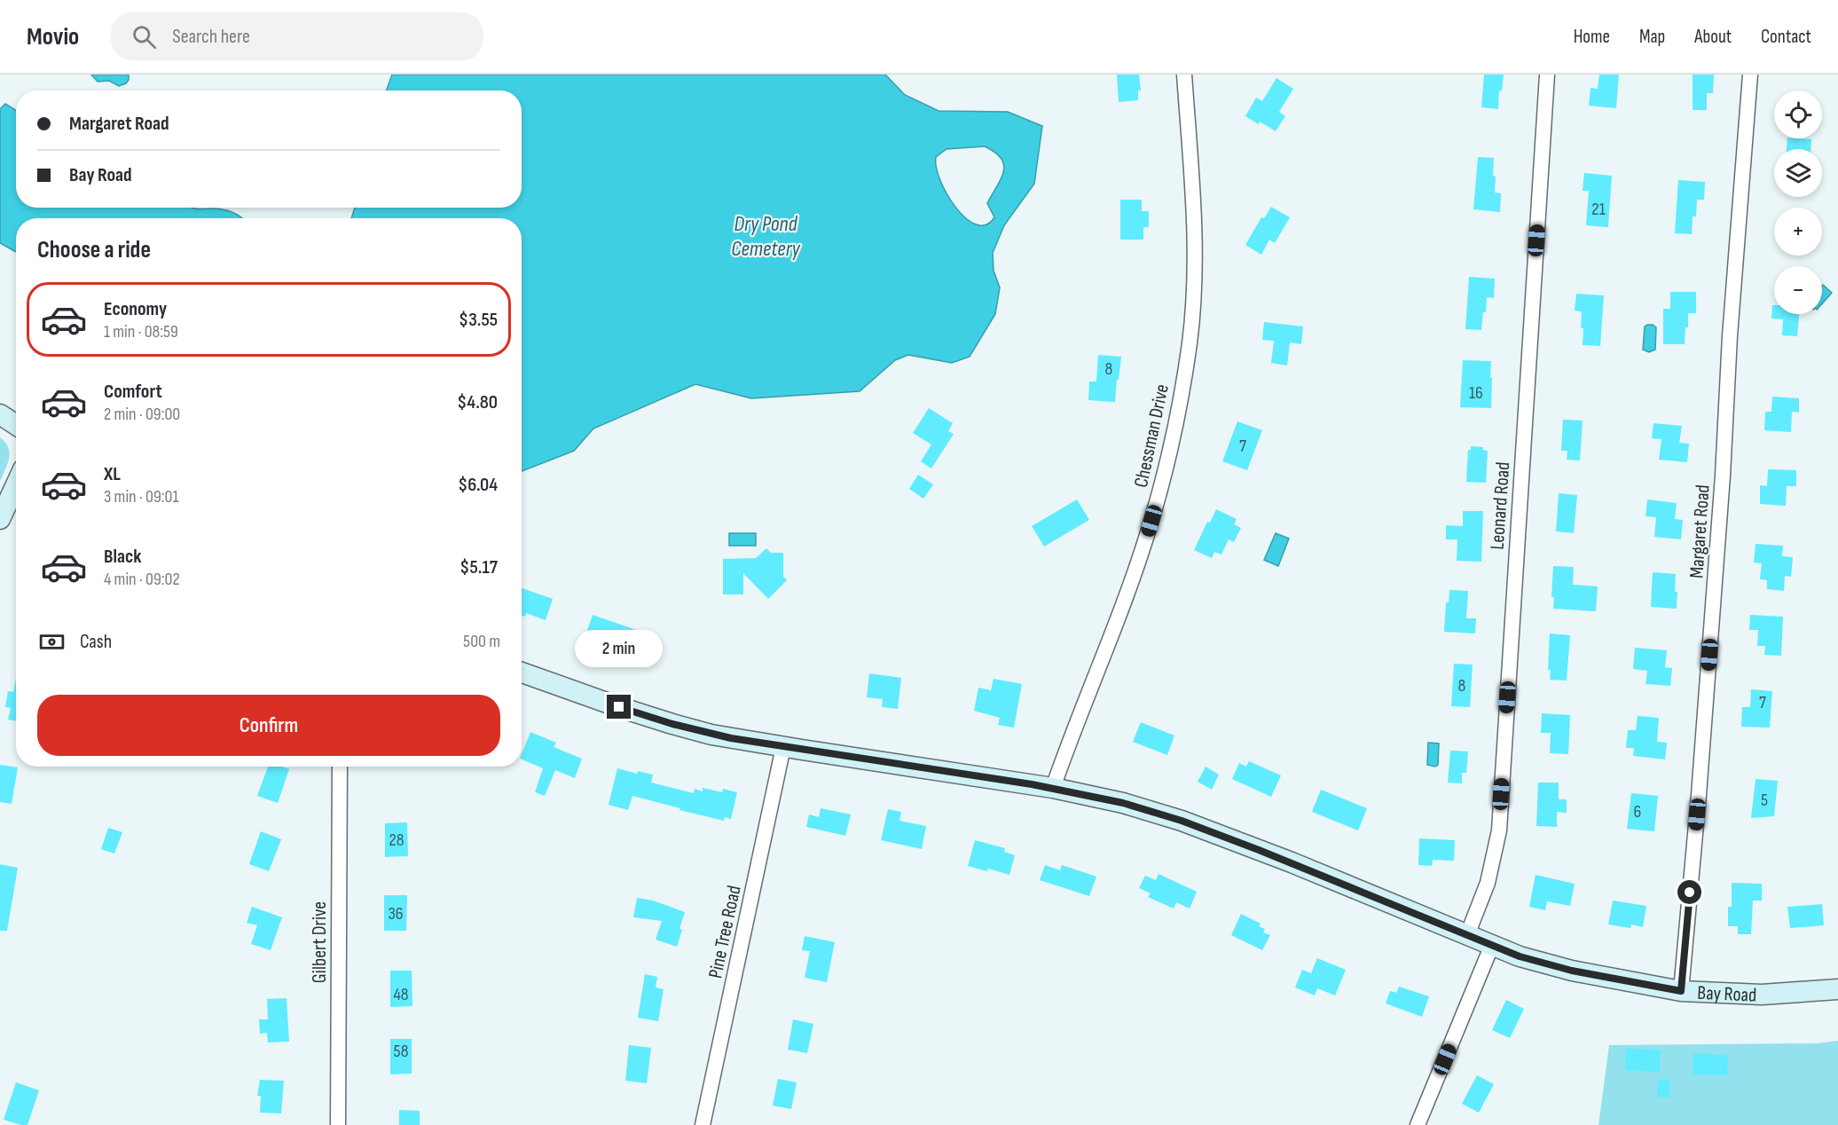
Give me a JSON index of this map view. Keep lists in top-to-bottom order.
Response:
{
  "streets": {
    "main road": ["Bay Road"],
    "street": [
      "Chessman Drive",
      "Leonard Road",
      "Margaret Road",
      "Pine Tree Road",
      "Gilbert Drive"
    ]
  },
  "crossings": [
    ["Chessman Drive", "Bay Road"],
    ["Leonard Road", "Bay Road"],
    ["Margaret Road", "Bay Road"],
    ["Pine Tree Road", "Bay Road"]
  ],
  "water": ["Dry Pond Cemetery"],
  "house_numbers": [
    "21",
    "8",
    "16",
    "7",
    "8",
    "7",
    "5",
    "6",
    "28",
    "36",
    "48",
    "58"
  ],
  "page": {
    "header": "Movio",
    "search": "Search here",
    "nav": [
      "Home",
      "Map",
      "About",
      "Contact"
    ],
    "map_buttons": ["+", "−"],
    "banner": ["Margaret Road", "Bay Road"],
    "heading": "Choose a ride",
    "list": [
      {
        "name": "Economy",
        "note": "1 min · 08:59",
        "value": "$3.55"
      },
      {
        "name": "Comfort",
        "note": "2 min · 09:00",
        "value": "$4.80"
      },
      {
        "name": "XL",
        "note": "3 min · 09:01",
        "value": "$6.04"
      },
      {
        "name": "Black",
        "note": "4 min · 09:02",
        "value": "$5.17"
      }
    ],
    "pay": ["Cash", "500 m"],
    "bubble": "2 min",
    "buttons": "Confirm"
  }
}
